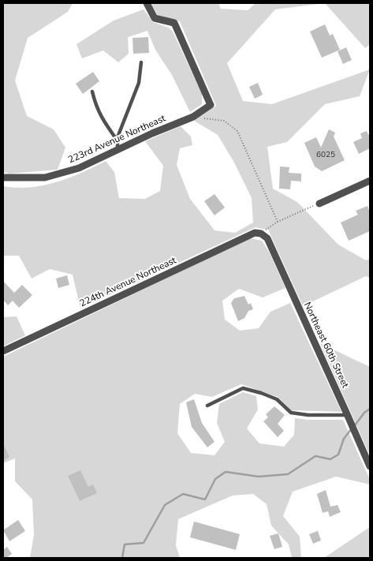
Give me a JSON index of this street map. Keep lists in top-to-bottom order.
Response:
{
  "streets": {
    "street": ["223rd Avenue Northeast", "224th Avenue Northeast", "Northeast 60th Street"]
  },
  "crossings": [
    ["224th Avenue Northeast", "Northeast 60th Street"]
  ],
  "house_numbers": ["6025"]
}
